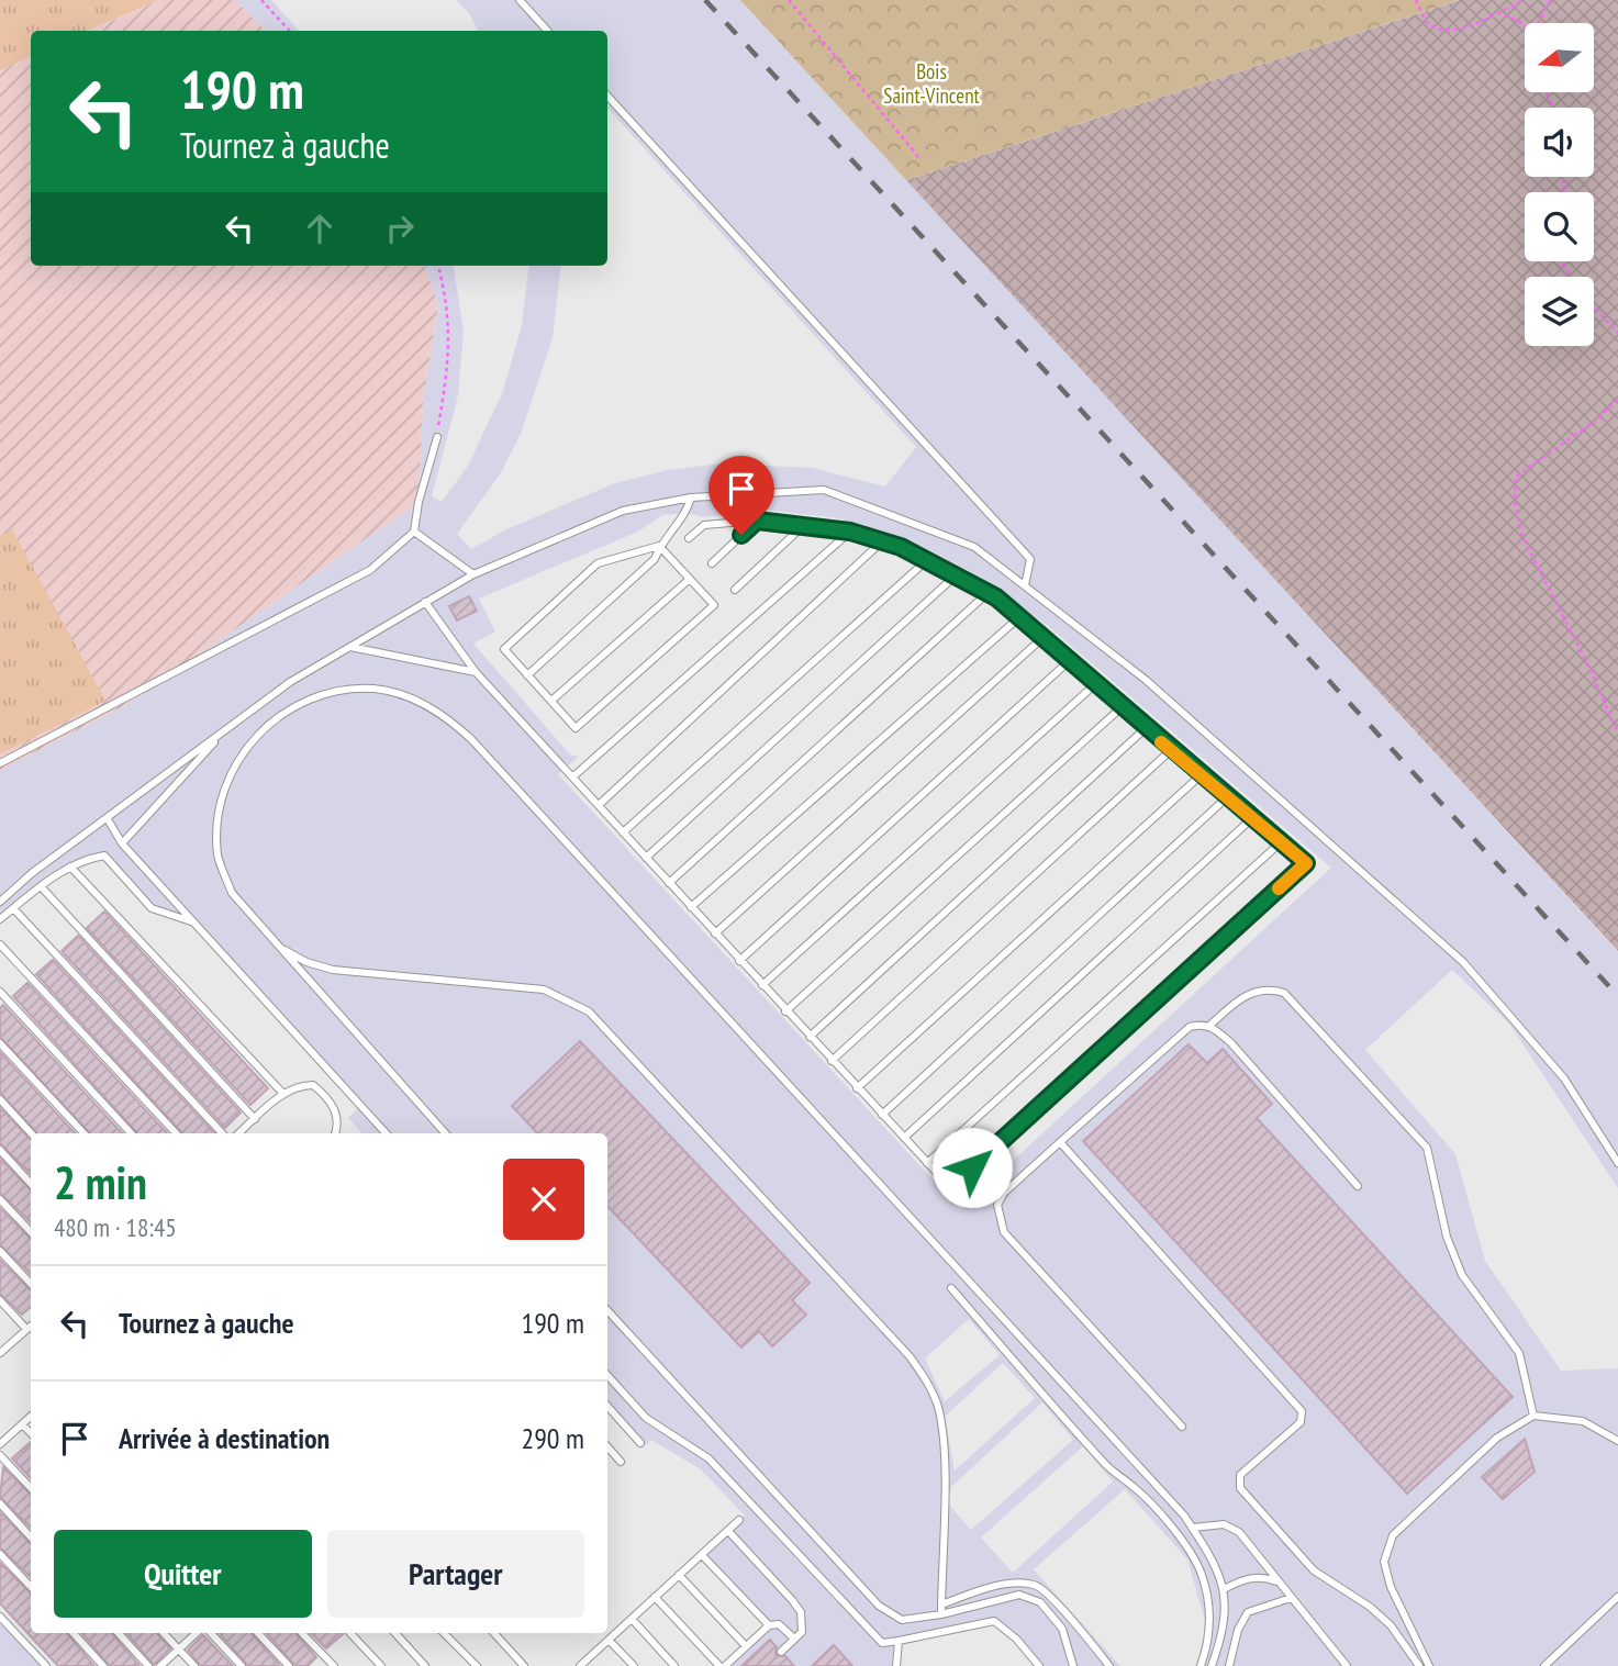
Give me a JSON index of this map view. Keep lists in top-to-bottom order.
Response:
{
  "parks": ["Bois Saint-Vincent"],
  "north": "left",
  "page": {
    "turn": ["190 m", "Tournez à gauche"],
    "heading": ["2 min", "480 m · 18:45"],
    "list": [
      {
        "name": "Tournez à gauche",
        "value": "190 m"
      },
      {
        "name": "Arrivée à destination",
        "value": "290 m"
      }
    ],
    "buttons": ["Quitter", "Partager"]
  }
}
